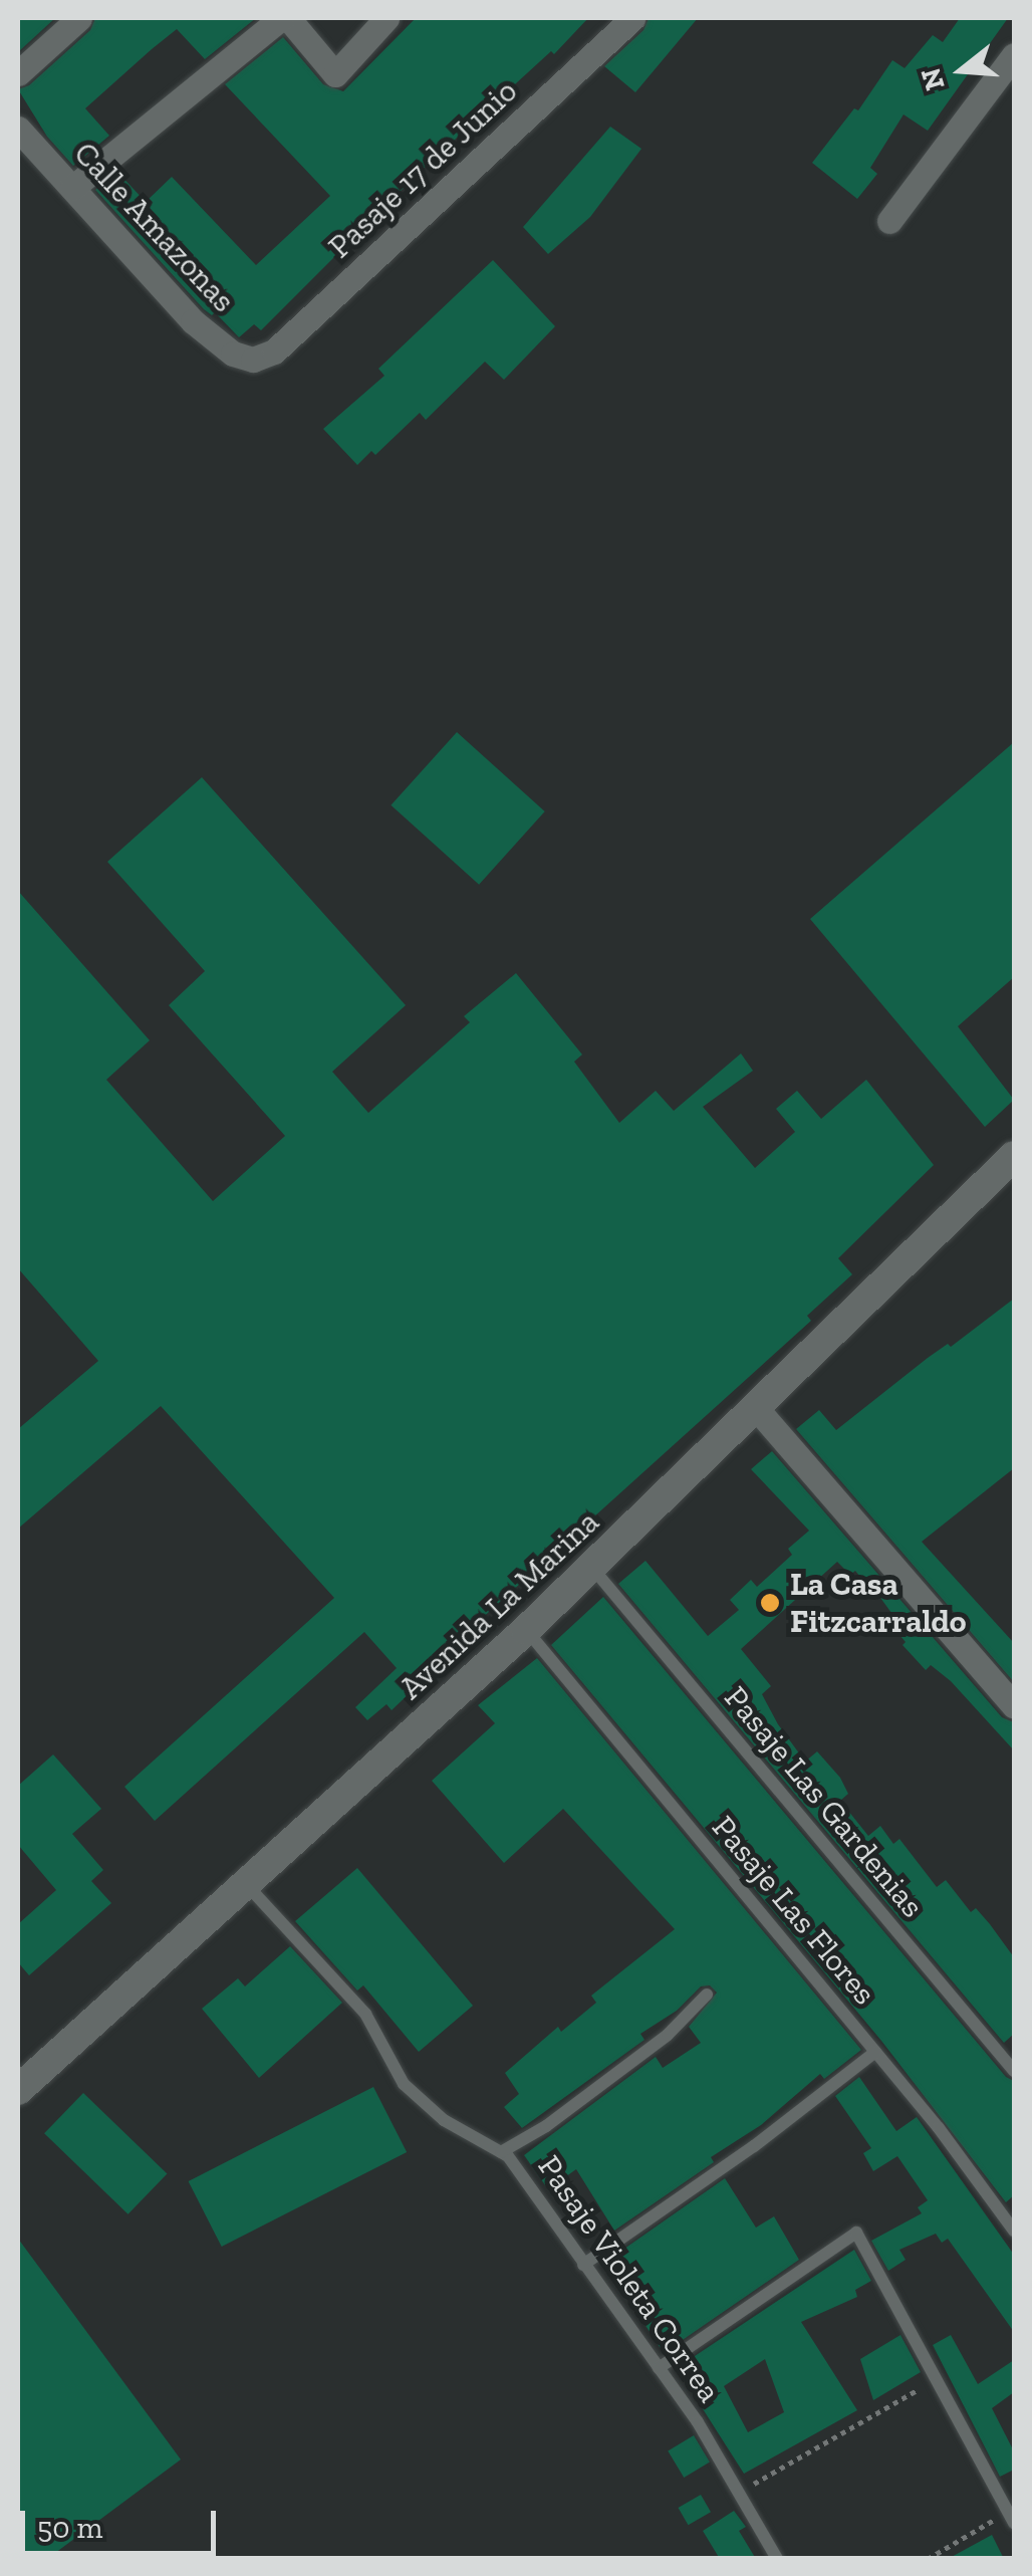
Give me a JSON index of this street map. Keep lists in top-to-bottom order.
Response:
{
  "streets": {
    "main road": ["Avenida La Marina"],
    "street": ["Pasaje 17 de Junio", "Calle Amazonas"],
    "lane": ["Pasaje Las Gardenias", "Pasaje Las Flores", "Pasaje Violeta Correa"]
  },
  "crossings": [
    ["Pasaje 17 de Junio", "Calle Amazonas"],
    ["Avenida La Marina", "Pasaje Las Gardenias"],
    ["Avenida La Marina", "Pasaje Las Flores"],
    ["Avenida La Marina", "Pasaje Violeta Correa"]
  ],
  "places": ["La Casa Fitzcarraldo"],
  "scale_bar": "50 m",
  "north": "left"
}
